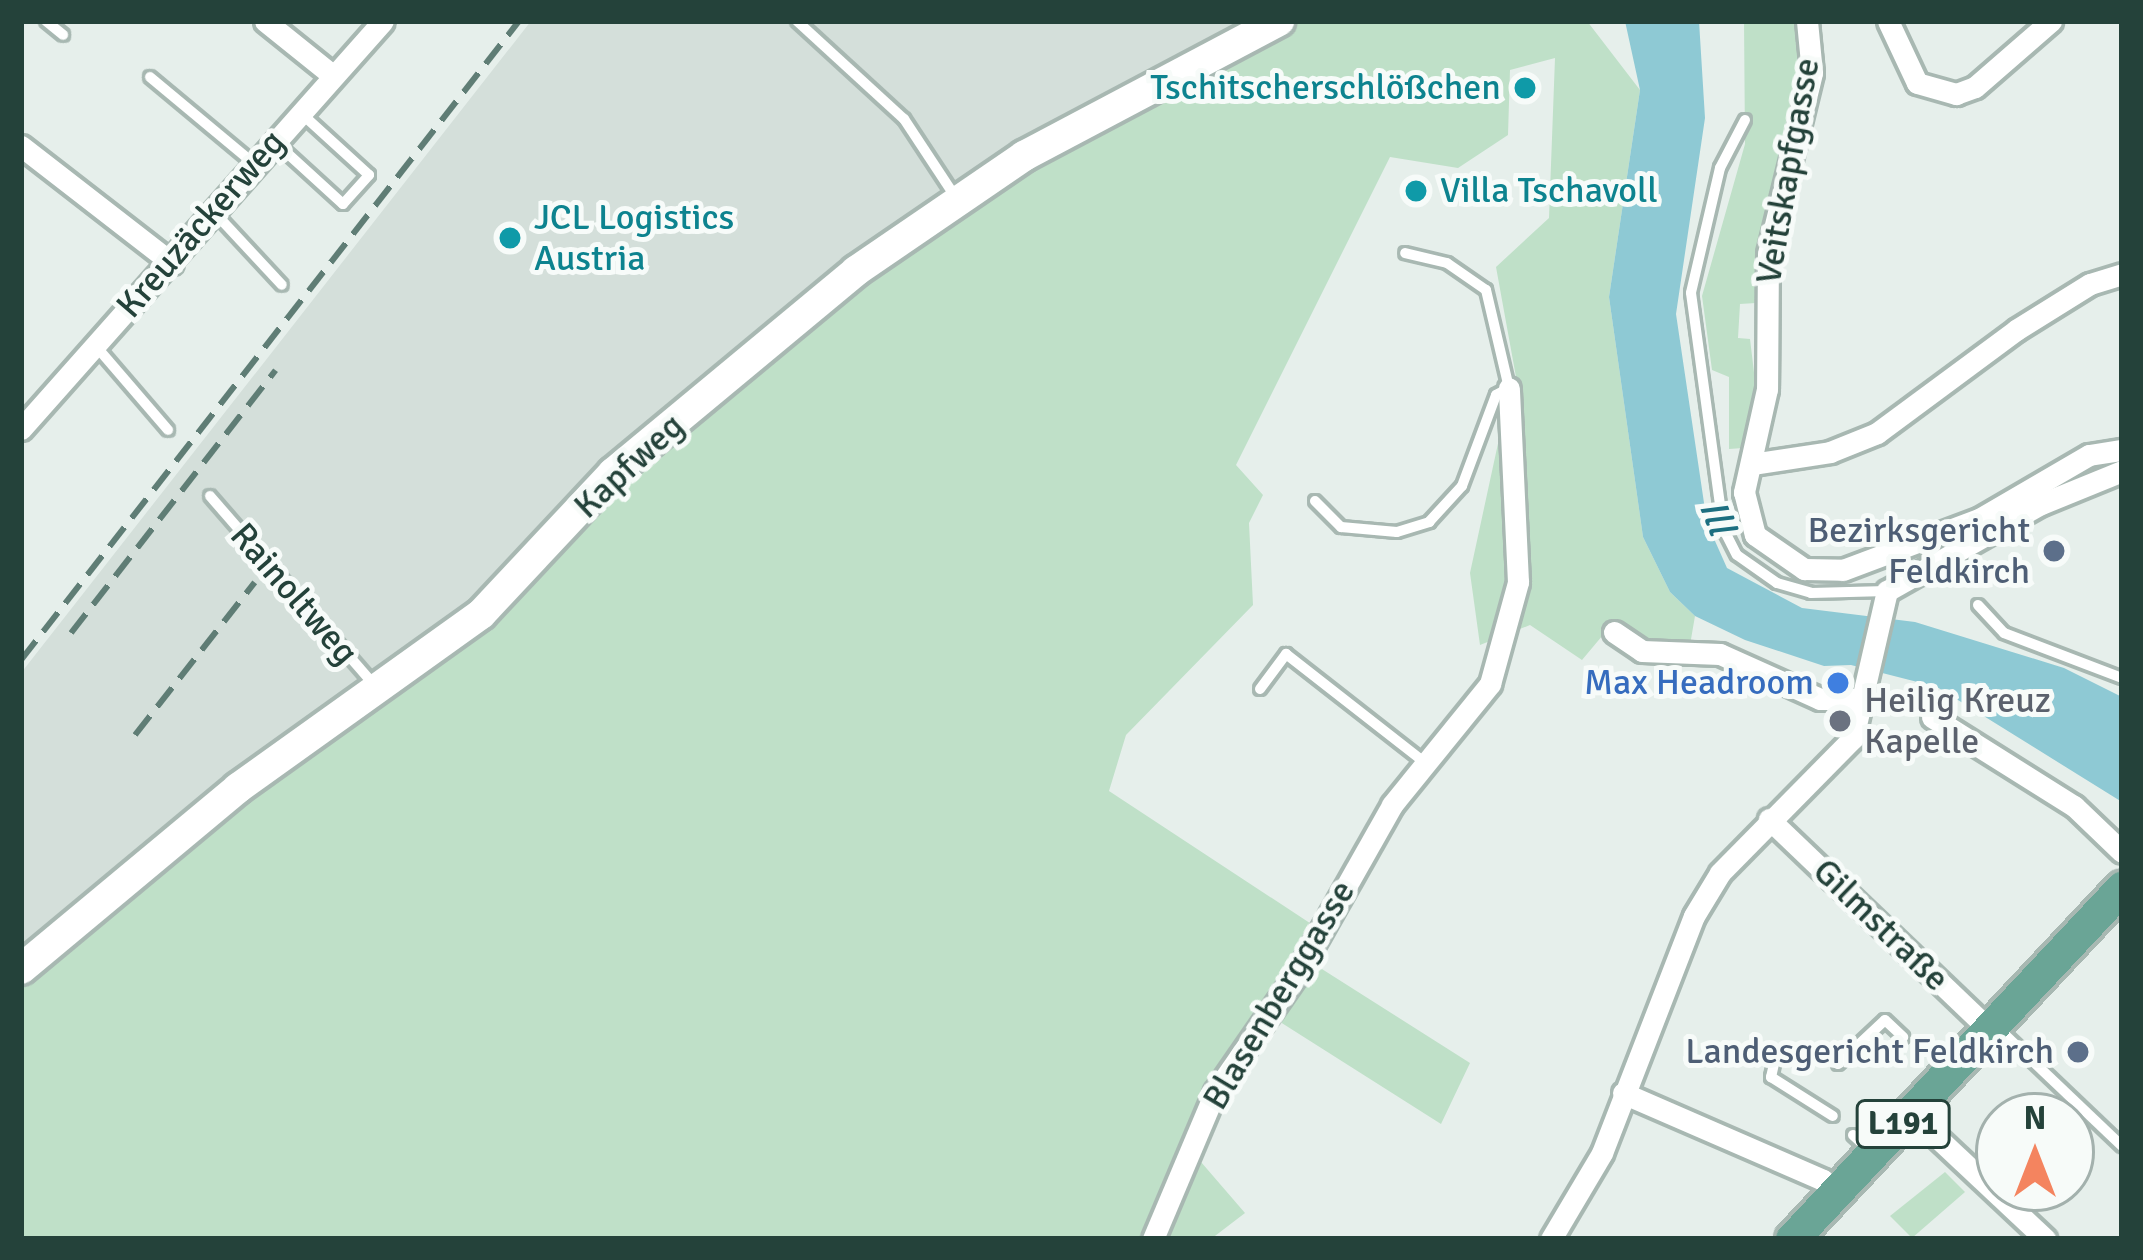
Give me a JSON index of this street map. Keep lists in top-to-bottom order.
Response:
{
  "streets": {
    "main road": ["L191"],
    "street": [
      "Veitskapfgasse",
      "Kreuzäckerweg",
      "Kapfweg",
      "Gilmstraße",
      "Blasenberggasse"
    ],
    "lane": ["Rainoltweg"]
  },
  "crossings": [
    ["Kapfweg", "Rainoltweg"],
    ["Gilmstraße", "L191"]
  ],
  "water": ["Ill"],
  "places": [
    "Tschitscherschlößchen",
    "Villa Tschavoll",
    "JCL Logistics Austria",
    "Bezirksgericht Feldkirch",
    "Max Headroom",
    "Heilig Kreuz Kapelle",
    "Landesgericht Feldkirch"
  ],
  "north": "top"
}
